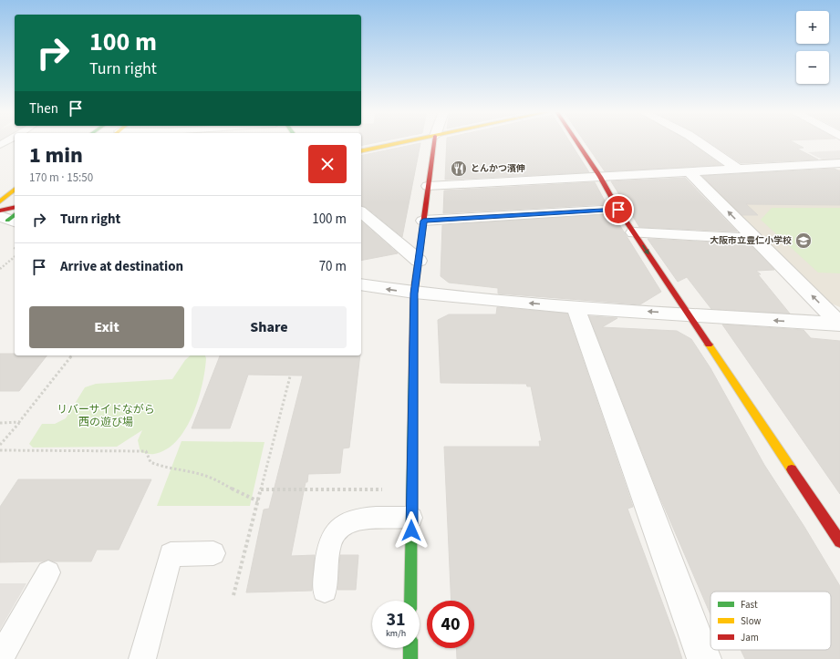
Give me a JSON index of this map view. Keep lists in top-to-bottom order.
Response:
{
  "parks": ["リバーサイドながら 西の遊び場"],
  "places": {
    "restaurant": ["とんかつ濱伸"],
    "school or university": ["大阪市立豊仁小学校"]
  },
  "legend": ["Fast", "Slow", "Jam"],
  "page": {
    "map_buttons": ["+", "−"],
    "turn": ["100 m", "Turn right"],
    "then": "Then",
    "heading": ["1 min", "170 m · 15:50"],
    "list": [
      {
        "name": "Turn right",
        "value": "100 m"
      },
      {
        "name": "Arrive at destination",
        "value": "70 m"
      }
    ],
    "buttons": ["Exit", "Share"],
    "speed": "31 km/h",
    "limit": "40"
  }
}
